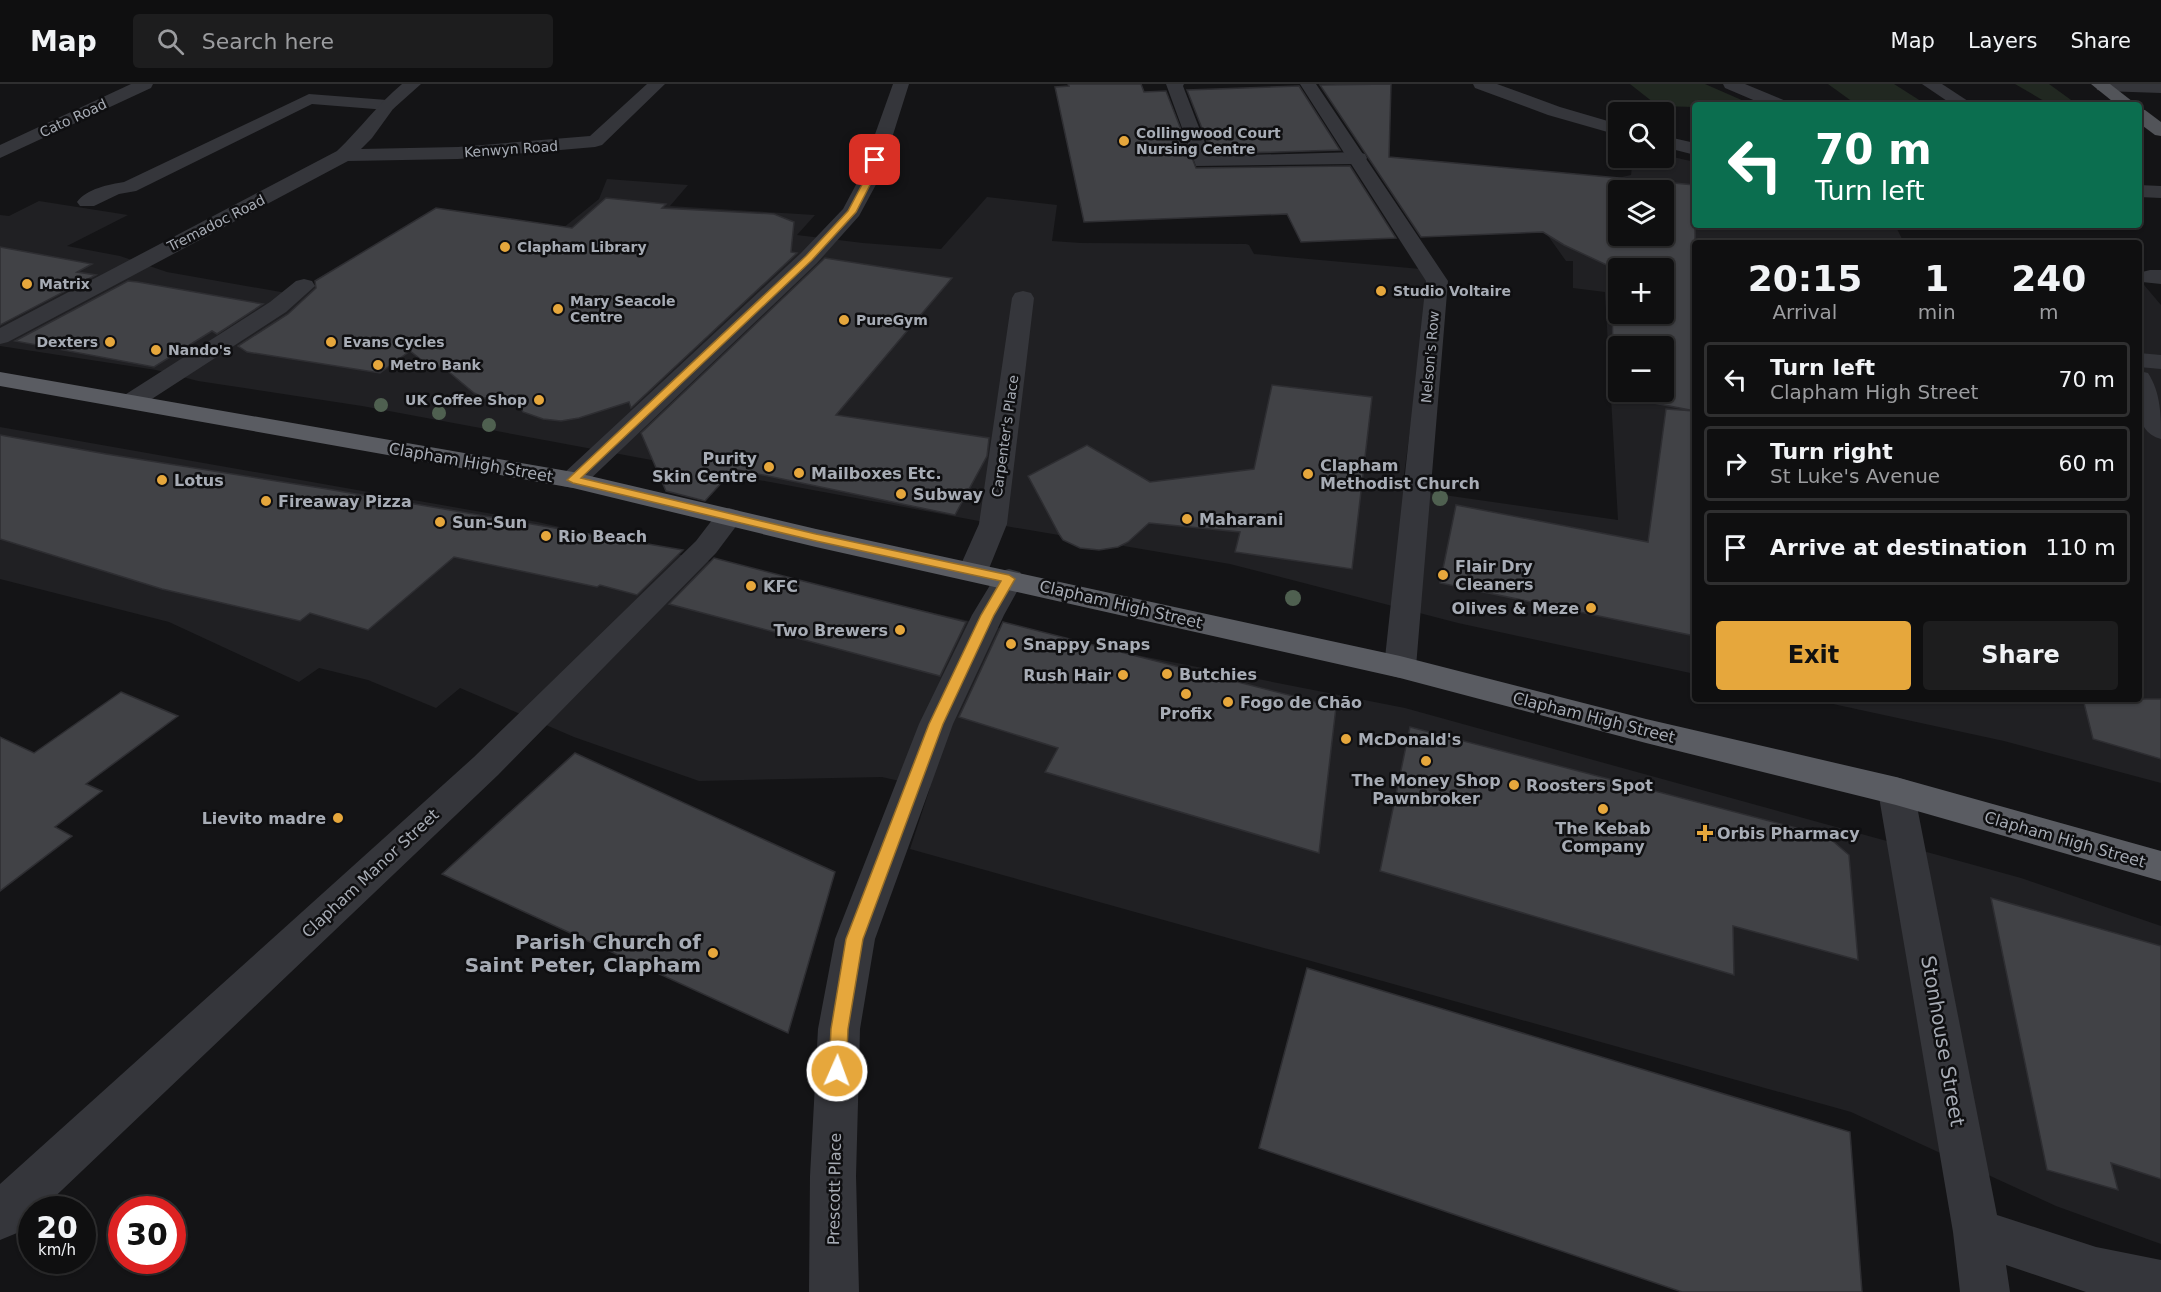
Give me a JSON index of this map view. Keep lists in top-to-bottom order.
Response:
{
  "streets": {
    "highway": ["Clapham High Street"],
    "street": [
      "Cato Road",
      "Kenwyn Road",
      "Tremadoc Road",
      "Nelson's Row",
      "Carpenter's Place",
      "Clapham Manor Street",
      "Stonhouse Street",
      "Prescott Place"
    ]
  },
  "crossings": [
    ["Kenwyn Road", "Tremadoc Road"],
    ["Nelson's Row", "Clapham High Street"],
    ["Carpenter's Place", "Clapham High Street"],
    ["Carpenter's Place", "Prescott Place"],
    ["Clapham High Street", "Clapham Manor Street"],
    ["Clapham High Street", "Stonhouse Street"],
    ["Clapham High Street", "Prescott Place"]
  ],
  "places": {
    "other": [
      "Collingwood Court Nursing Centre",
      "Clapham Library",
      "Matrix",
      "Studio Voltaire",
      "Mary Seacole Centre",
      "PureGym",
      "Dexters",
      "Evans Cycles",
      "Nando's",
      "Metro Bank",
      "UK Coffee Shop",
      "Purity Skin Centre",
      "Mailboxes Etc.",
      "Clapham Methodist Church",
      "Lotus",
      "Subway",
      "Fireaway Pizza",
      "Maharani",
      "Sun-Sun",
      "Rio Beach",
      "Flair Dry Cleaners",
      "KFC",
      "Olives & Meze",
      "Two Brewers",
      "Snappy Snaps",
      "Butchies",
      "Rush Hair",
      "Profix",
      "Fogo de Chão",
      "McDonald's",
      "The Money Shop Pawnbroker",
      "Roosters Spot",
      "The Kebab Company",
      "Lievito madre",
      "Parish Church of Saint Peter, Clapham"
    ],
    "health": ["Orbis Pharmacy"]
  },
  "page": {
    "header": "Map",
    "search": "Search here",
    "nav": ["Map", "Layers", "Share"],
    "map_buttons": ["+", "−"],
    "turn": ["70 m", "Turn left"],
    "eta": [
      "20:15",
      "Arrival",
      "1",
      "min",
      "240",
      "m"
    ],
    "list": [
      {
        "name": "Turn left",
        "note": "Clapham High Street",
        "value": "70 m"
      },
      {
        "name": "Turn right",
        "note": "St Luke's Avenue",
        "value": "60 m"
      },
      {
        "name": "Arrive at destination",
        "value": "110 m"
      }
    ],
    "buttons": ["Exit", "Share"],
    "speed": "20 km/h",
    "limit": "30"
  }
}
